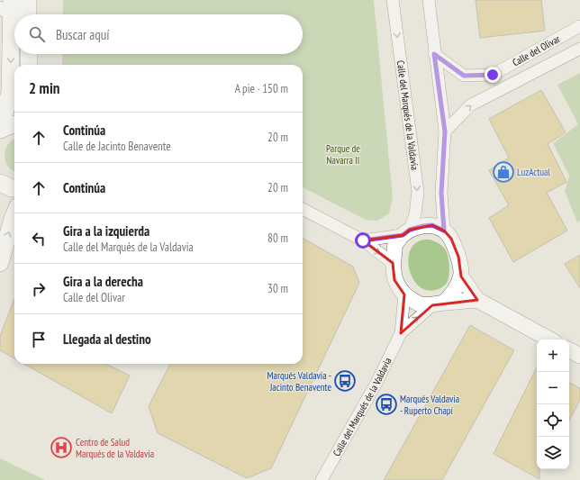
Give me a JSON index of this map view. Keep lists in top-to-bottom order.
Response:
{
  "streets": {
    "street": ["Calle del Olivar", "Calle del Marqués de la Valdavia"]
  },
  "one_way": ["Calle del Olivar"],
  "parks": ["Parque de Navarra II"],
  "places": {
    "shop": ["LuzActual"],
    "bus stop": ["Marqués Valdavia - Jacinto Benavente", "Marqués Valdavia - Ruperto Chapí"],
    "hospital": ["Centro de Salud Marqués de la Valdavia"]
  },
  "page": {
    "search": "Buscar aquí",
    "heading": ["2 min", "A pie · 150 m"],
    "list": [
      ["Continúa", "Calle de Jacinto Benavente", "20 m"],
      ["Continúa", "20 m"],
      ["Gira a la izquierda", "Calle del Marqués de la Valdavia", "80 m"],
      ["Gira a la derecha", "Calle del Olivar", "30 m"],
      "Llegada al destino"
    ],
    "map_buttons": ["+", "−"]
  }
}
